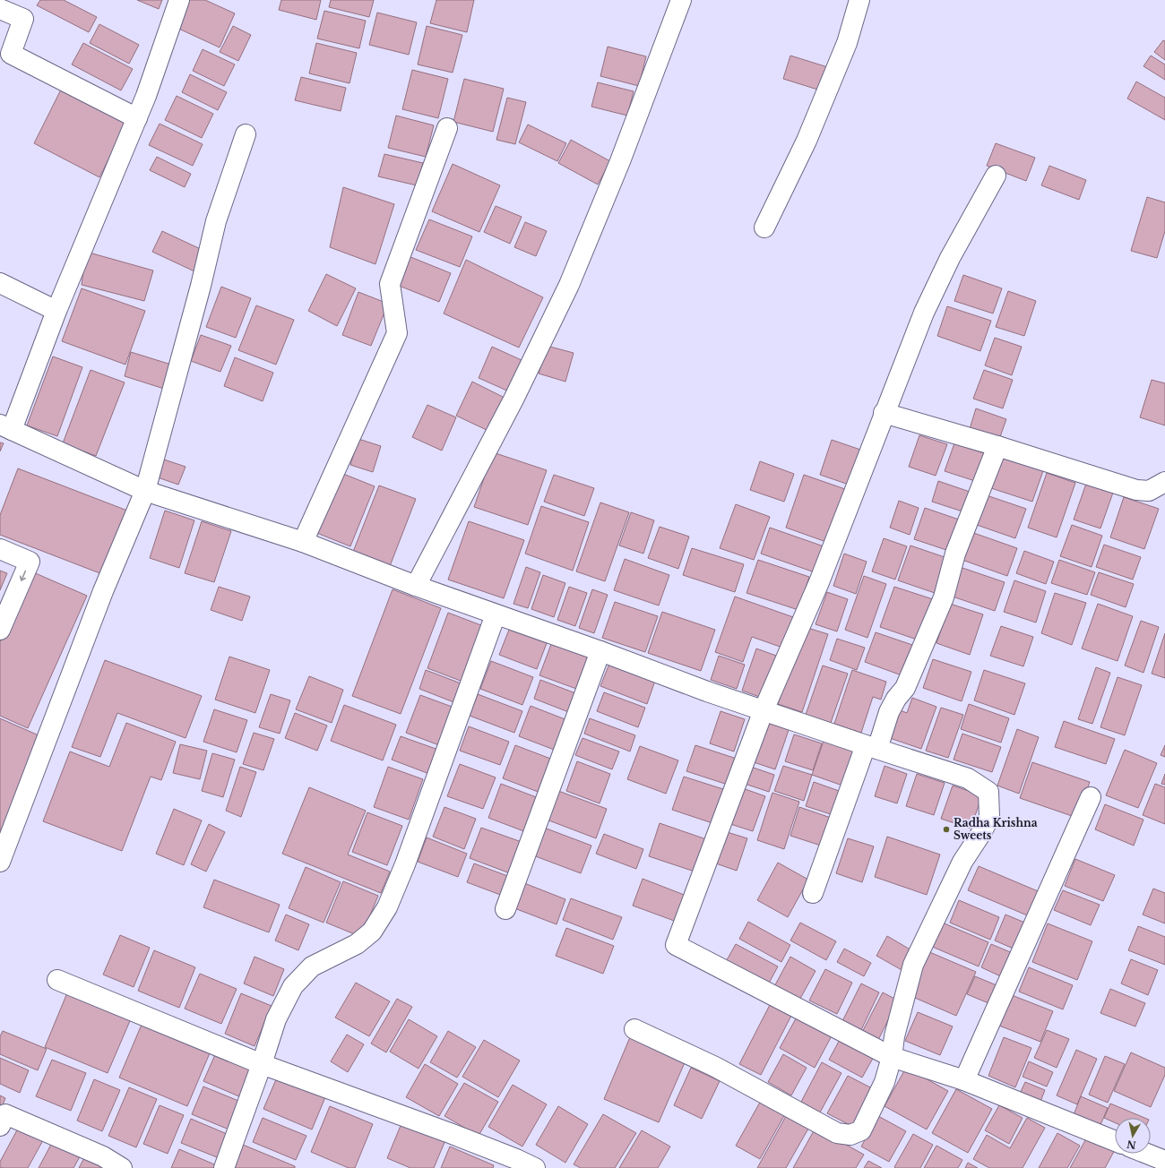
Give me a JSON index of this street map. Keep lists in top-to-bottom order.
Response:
{
  "places": ["Radha Krishna Sweets"],
  "north": "bottom"
}
